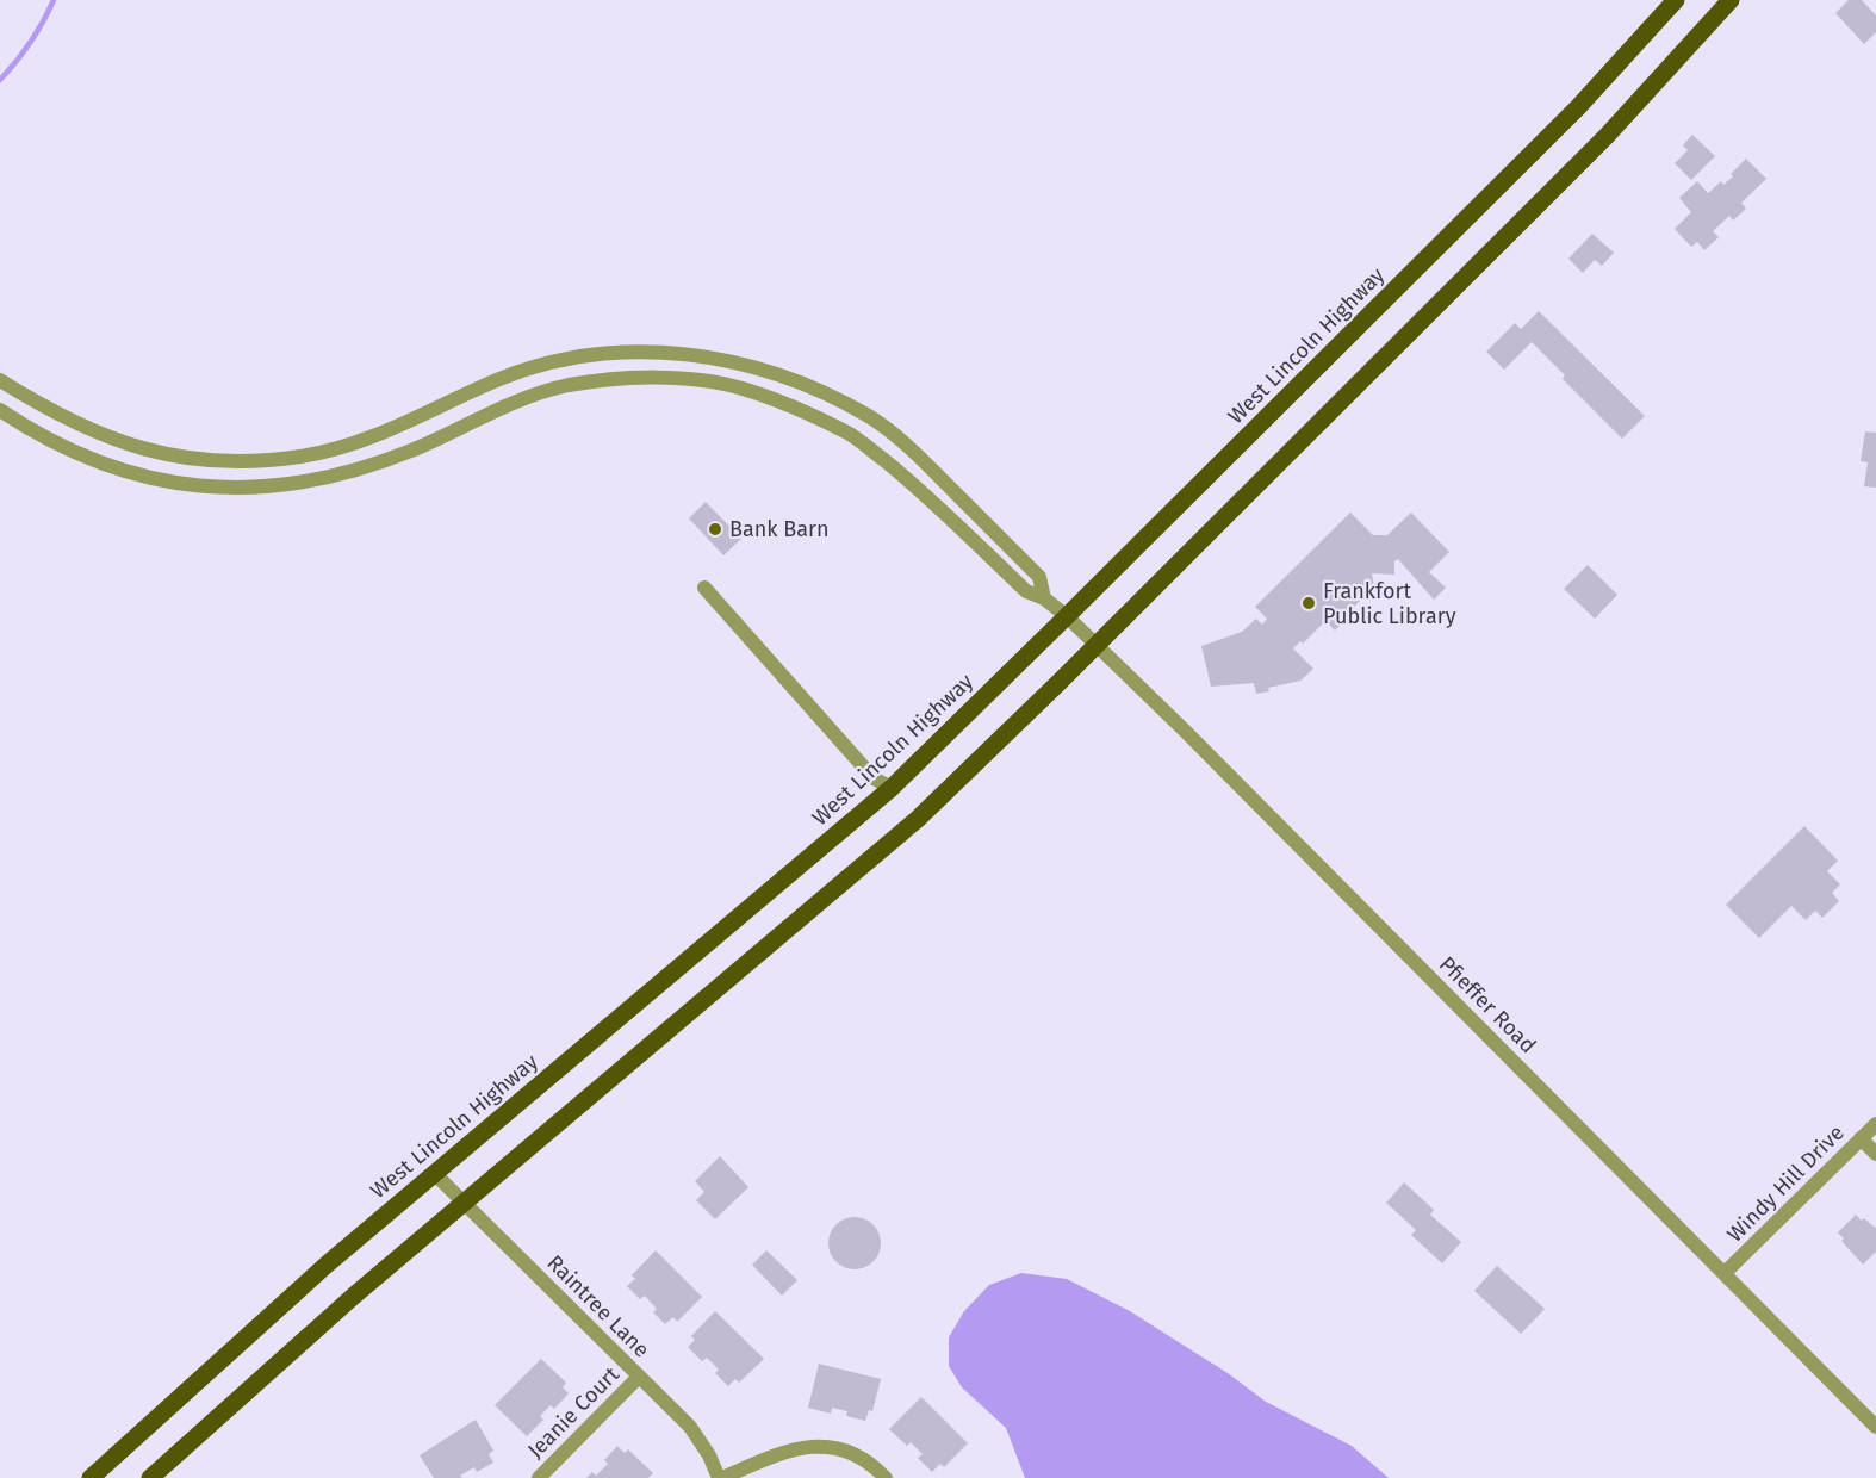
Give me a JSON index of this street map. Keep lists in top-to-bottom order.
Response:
{
  "streets": {
    "main road": ["West Lincoln Highway"],
    "street": [
      "Pfieffer Road",
      "Windy Hill Drive",
      "Raintree Lane",
      "Jeanie Court"
    ]
  },
  "crossings": [
    ["West Lincoln Highway", "Pfieffer Road"],
    ["West Lincoln Highway", "Raintree Lane"],
    ["Pfieffer Road", "Windy Hill Drive"],
    ["Raintree Lane", "Jeanie Court"]
  ],
  "places": ["Bank Barn", "Frankfort Public Library"]
}
